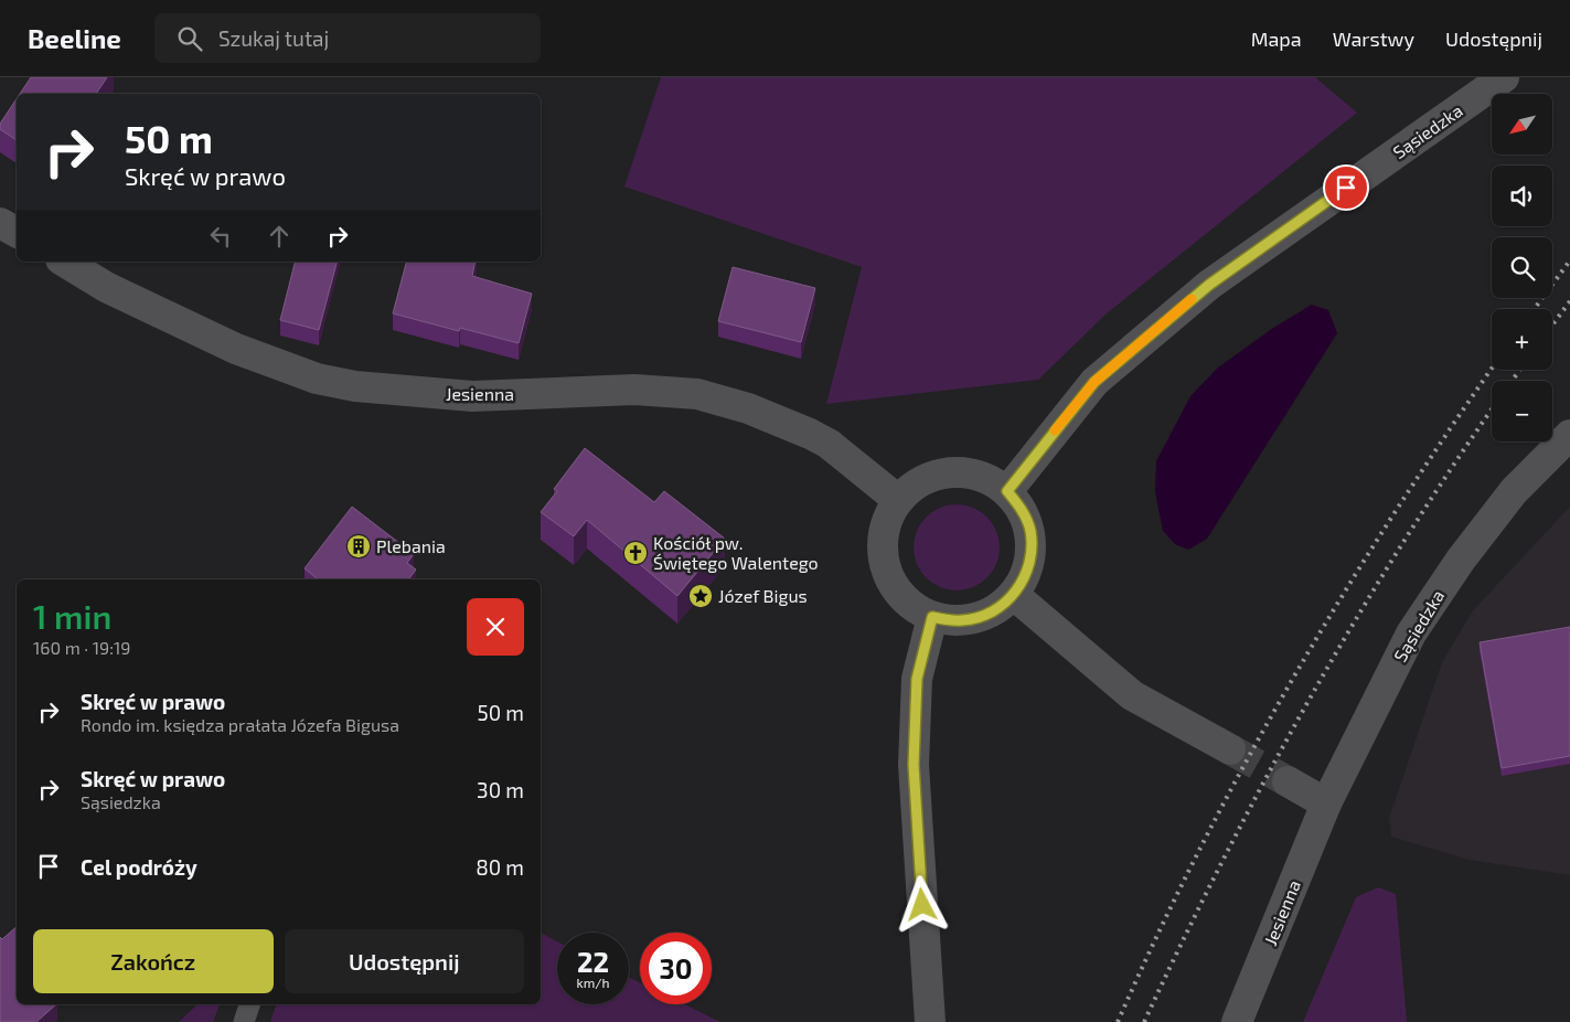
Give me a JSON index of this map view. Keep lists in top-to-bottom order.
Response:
{
  "streets": {
    "street": ["Sąsiedzka", "Jesienna"]
  },
  "crossings": [
    ["Sąsiedzka", "Jesienna"]
  ],
  "places": {
    "building": ["Plebania"],
    "church": ["Kościół pw. Świętego Walentego"],
    "place": ["Józef Bigus"]
  },
  "north": "bottom left",
  "page": {
    "header": "Beeline",
    "search": "Szukaj tutaj",
    "nav": ["Mapa", "Warstwy", "Udostępnij"],
    "map_buttons": ["+", "−"],
    "turn": ["50 m", "Skręć w prawo"],
    "heading": ["1 min", "160 m · 19:19"],
    "list": [
      {
        "name": "Skręć w prawo",
        "note": "Rondo im. księdza prałata Józefa Bigusa",
        "value": "50 m"
      },
      {
        "name": "Skręć w prawo",
        "note": "Sąsiedzka",
        "value": "30 m"
      },
      {
        "name": "Cel podróży",
        "value": "80 m"
      }
    ],
    "buttons": ["Zakończ", "Udostępnij"],
    "speed": "22 km/h",
    "limit": "30"
  }
}
